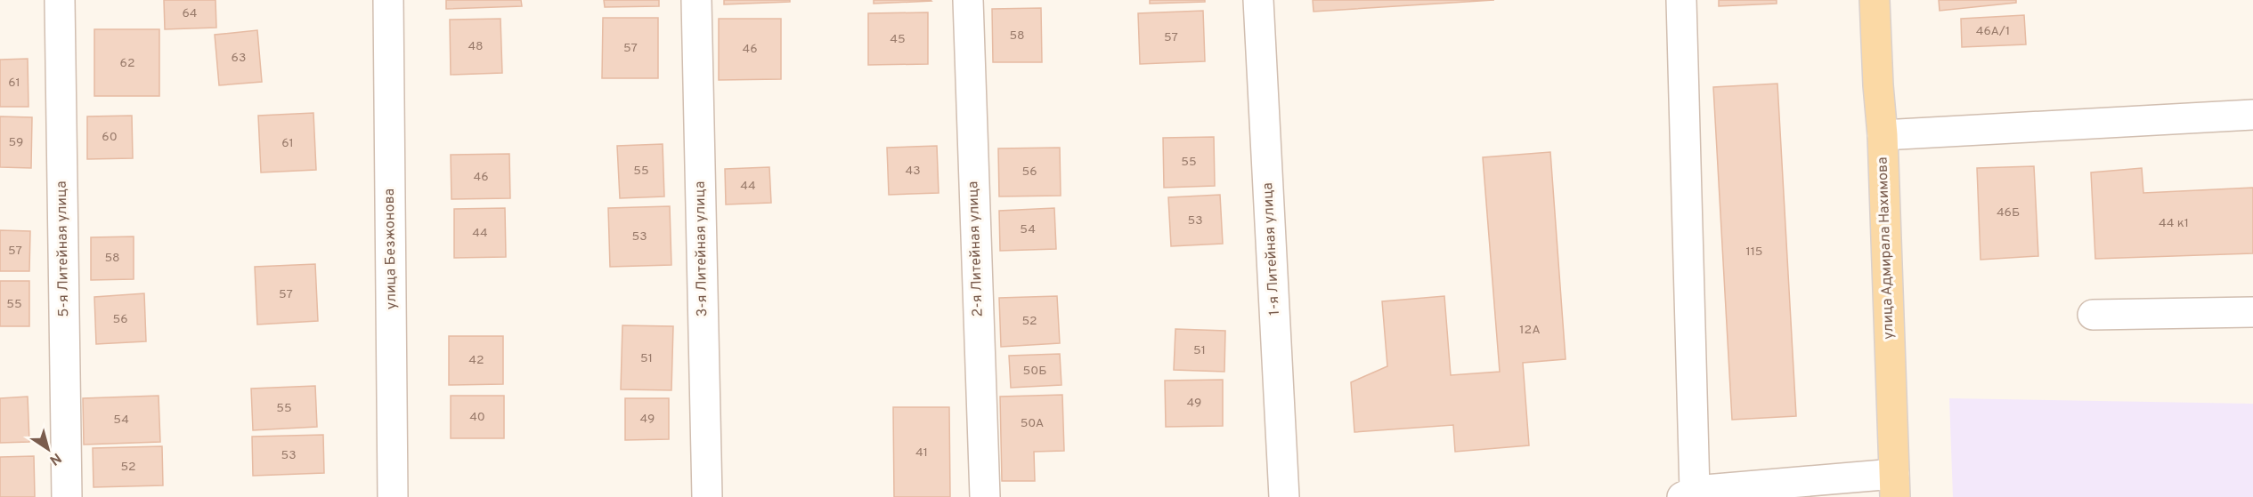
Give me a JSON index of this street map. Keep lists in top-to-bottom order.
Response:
{
  "streets": {
    "main road": ["улица Адмирала Нахимова"],
    "street": [
      "5-я Литейная улица",
      "улица Безжонова",
      "3-я Литейная улица",
      "2-я Литейная улица",
      "1-я Литейная улица"
    ]
  },
  "house_numbers": [
    "64",
    "46А/1",
    "58",
    "57",
    "45",
    "48",
    "57",
    "46",
    "63",
    "62",
    "61",
    "60",
    "59",
    "61",
    "55",
    "55",
    "43",
    "56",
    "46",
    "44",
    "46Б",
    "53",
    "44 к1",
    "54",
    "44",
    "53",
    "57",
    "115",
    "58",
    "57",
    "55",
    "56",
    "52",
    "12А",
    "51",
    "51",
    "42",
    "50Б",
    "49",
    "55",
    "40",
    "49",
    "54",
    "50А",
    "41",
    "53",
    "52"
  ],
  "north": "bottom right"
}
